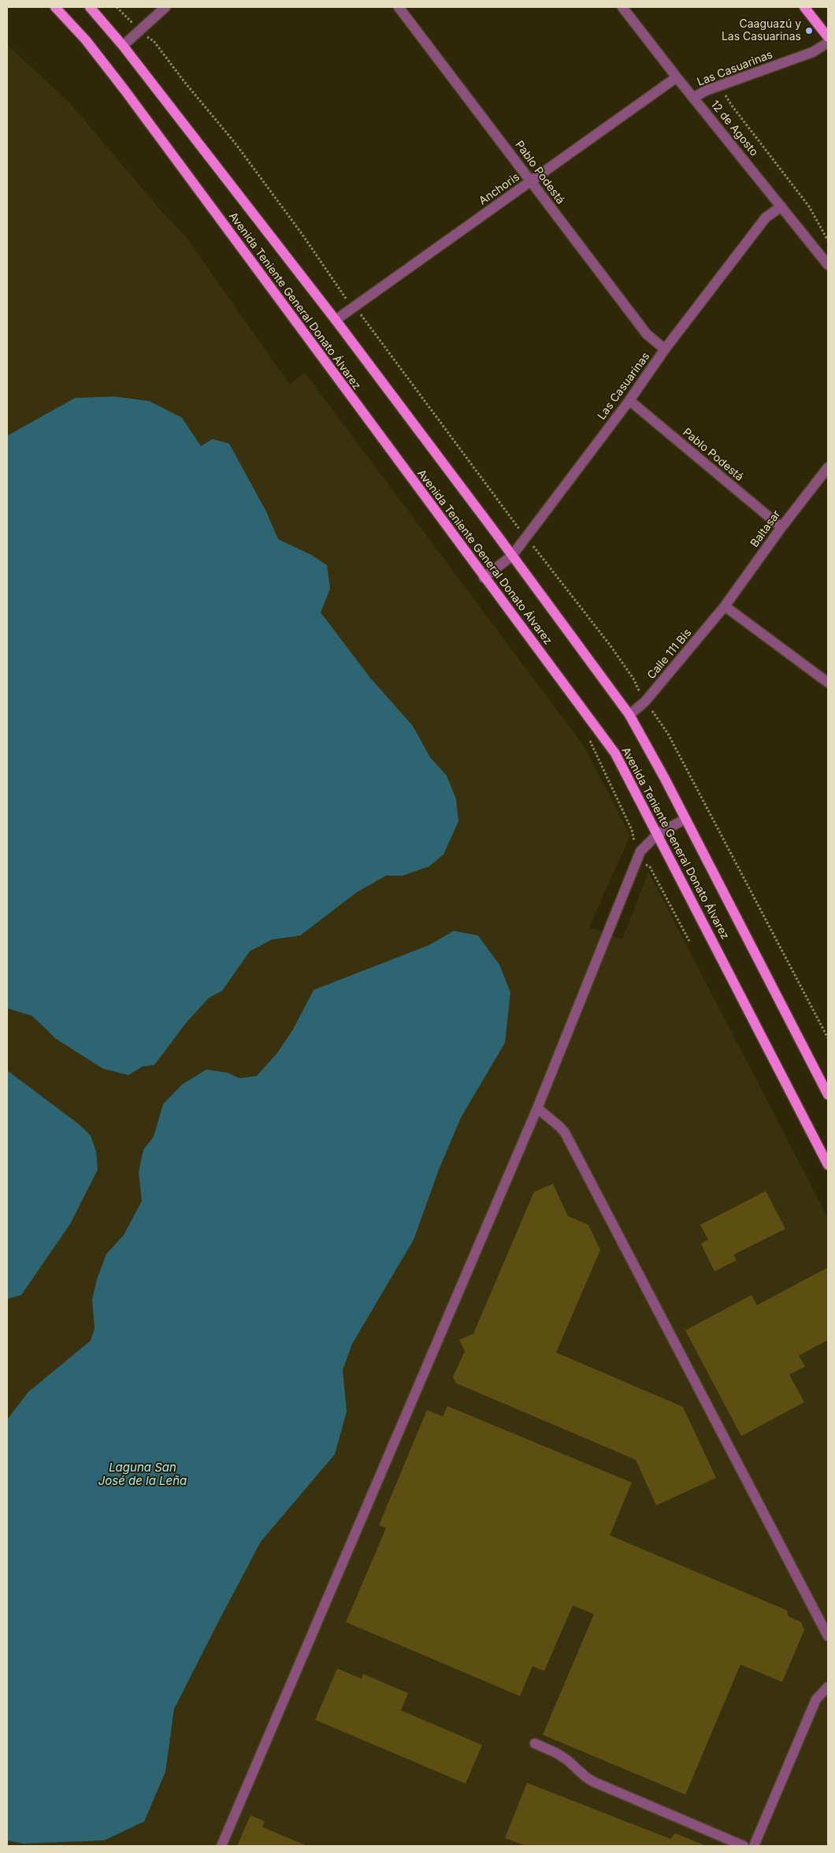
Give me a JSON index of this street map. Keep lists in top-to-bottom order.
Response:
{
  "streets": {
    "main road": ["Avenida Teniente General Donato Álvarez"],
    "street": [
      "Las Casuarinas",
      "12 de Agosto",
      "Pablo Podestá",
      "Anchoris",
      "Baltasar",
      "Calle 111 Bis"
    ]
  },
  "crossings": [
    ["Las Casuarinas", "12 de Agosto"],
    ["Las Casuarinas", "Pablo Podestá"],
    ["Las Casuarinas", "Avenida Teniente General Donato Álvarez"],
    ["12 de Agosto", "Anchoris"],
    ["Pablo Podestá", "Anchoris"],
    ["Pablo Podestá", "Baltasar"],
    ["Anchoris", "Avenida Teniente General Donato Álvarez"],
    ["Avenida Teniente General Donato Álvarez", "Calle 111 Bis"],
    ["Baltasar", "Calle 111 Bis"]
  ],
  "water": ["Laguna San José de la Leña"],
  "places": ["Caaguazú y Las Casuarinas"]
}
